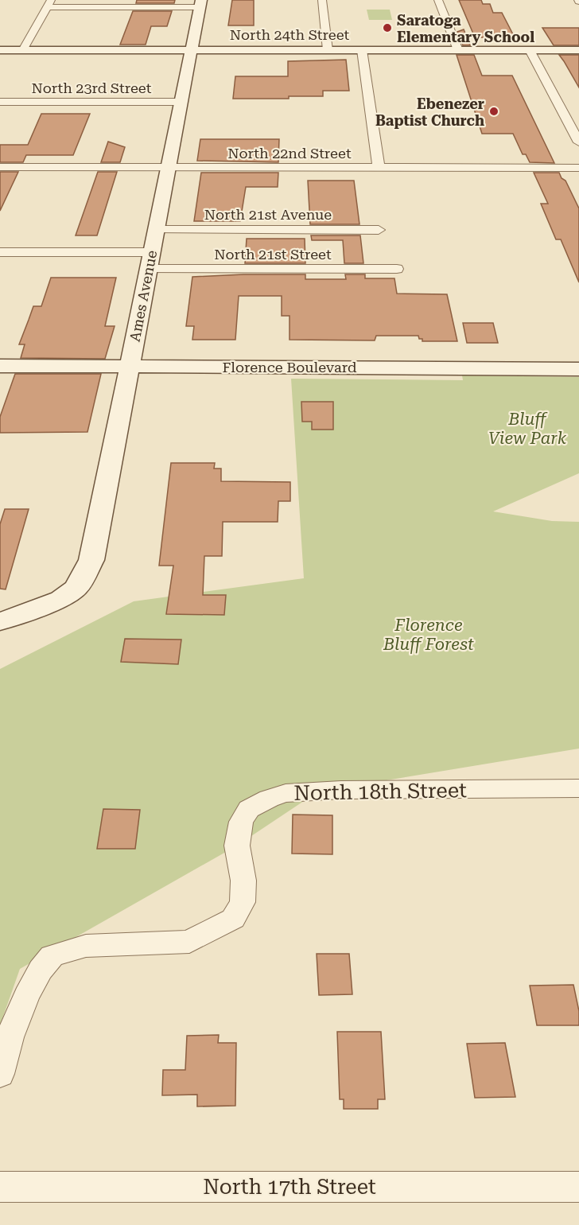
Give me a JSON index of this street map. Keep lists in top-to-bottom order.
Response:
{
  "streets": {
    "main road": ["North 24th Street", "Ames Avenue", "Florence Boulevard"],
    "street": [
      "North 23rd Street",
      "North 22nd Street",
      "North 21st Avenue",
      "North 21st Street",
      "North 18th Street",
      "North 17th Street"
    ]
  },
  "crossings": [
    ["North 24th Street", "Ames Avenue"],
    ["North 23rd Street", "Ames Avenue"],
    ["North 22nd Street", "Ames Avenue"],
    ["North 21st Avenue", "Ames Avenue"],
    ["North 21st Street", "Ames Avenue"],
    ["Ames Avenue", "Florence Boulevard"]
  ],
  "parks": ["Bluff View Park", "Florence Bluff Forest"],
  "places": ["Saratoga Elementary School", "Ebenezer Baptist Church"]
}
